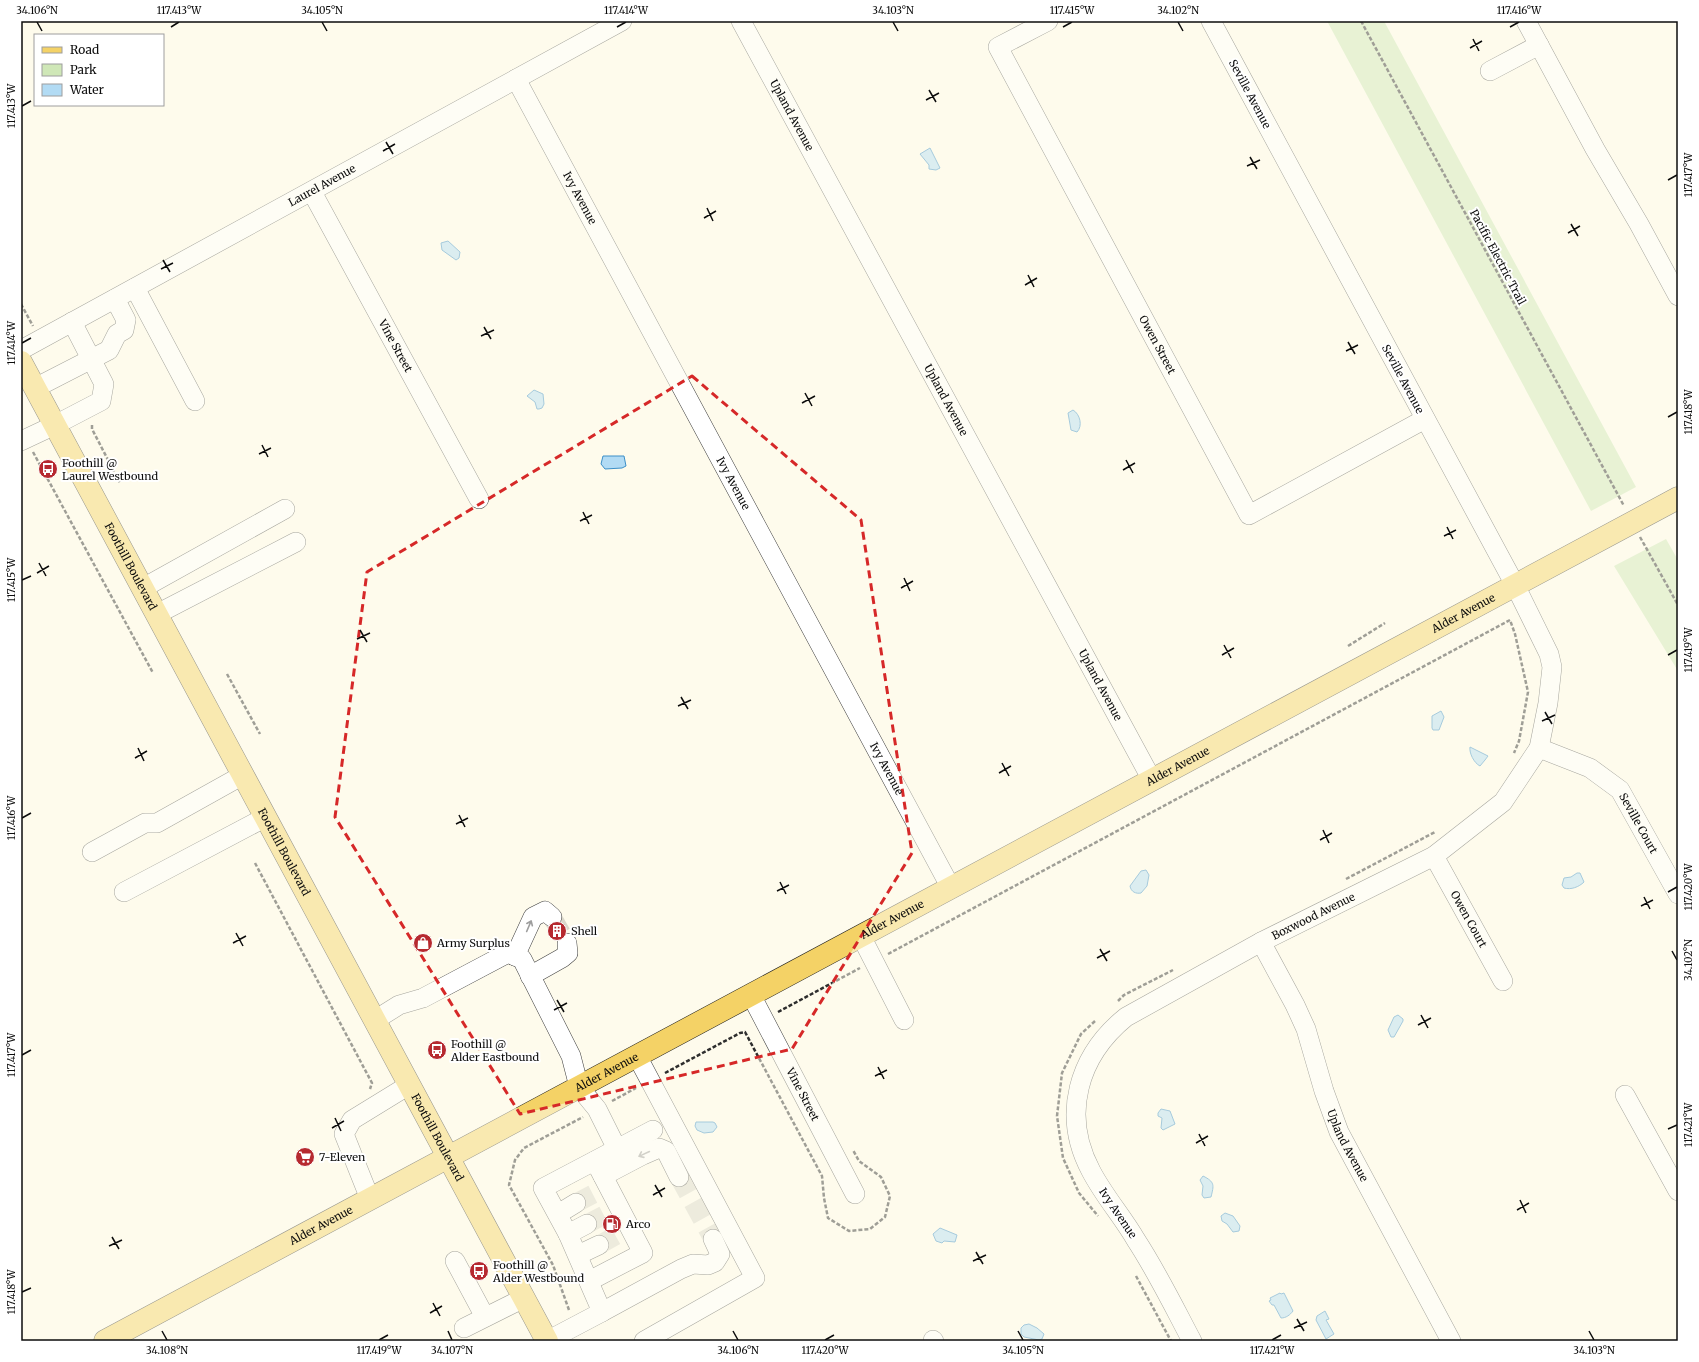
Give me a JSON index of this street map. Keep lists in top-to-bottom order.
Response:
{
  "streets": {
    "main road": ["Foothill Boulevard", "Alder Avenue"],
    "street": [
      "Seville Avenue",
      "Upland Avenue",
      "Laurel Avenue",
      "Ivy Avenue",
      "Vine Street",
      "Owen Street",
      "Seville Court",
      "Boxwood Avenue",
      "Owen Court"
    ],
    "path": ["Pacific Electric Trail"]
  },
  "crossings": [
    ["Seville Avenue", "Owen Street"],
    ["Seville Avenue", "Alder Avenue"],
    ["Seville Avenue", "Seville Court"],
    ["Seville Avenue", "Boxwood Avenue"],
    ["Upland Avenue", "Alder Avenue"],
    ["Upland Avenue", "Boxwood Avenue"],
    ["Laurel Avenue", "Ivy Avenue"],
    ["Laurel Avenue", "Vine Street"],
    ["Ivy Avenue", "Alder Avenue"],
    ["Ivy Avenue", "Boxwood Avenue"],
    ["Vine Street", "Alder Avenue"],
    ["Foothill Boulevard", "Alder Avenue"],
    ["Seville Court", "Boxwood Avenue"],
    ["Boxwood Avenue", "Owen Court"]
  ],
  "places": {
    "bus stop": ["Foothill @ Laurel Westbound", "Foothill @ Alder Eastbound", "Foothill @ Alder Westbound"],
    "building": ["Shell"],
    "shop": ["Army Surplus"],
    "supermarket": ["7-Eleven"],
    "fuel station": ["Arco"]
  },
  "legend": ["Road", "Park", "Water"],
  "coordinates": [
    "34.106°N",
    "117.413°W",
    "34.105°N",
    "117.414°W",
    "34.103°N",
    "117.415°W",
    "34.102°N",
    "117.416°W",
    "117.417°W",
    "117.418°W",
    "117.419°W",
    "117.420°W",
    "117.421°W",
    "34.108°N",
    "34.107°N"
  ]
}
